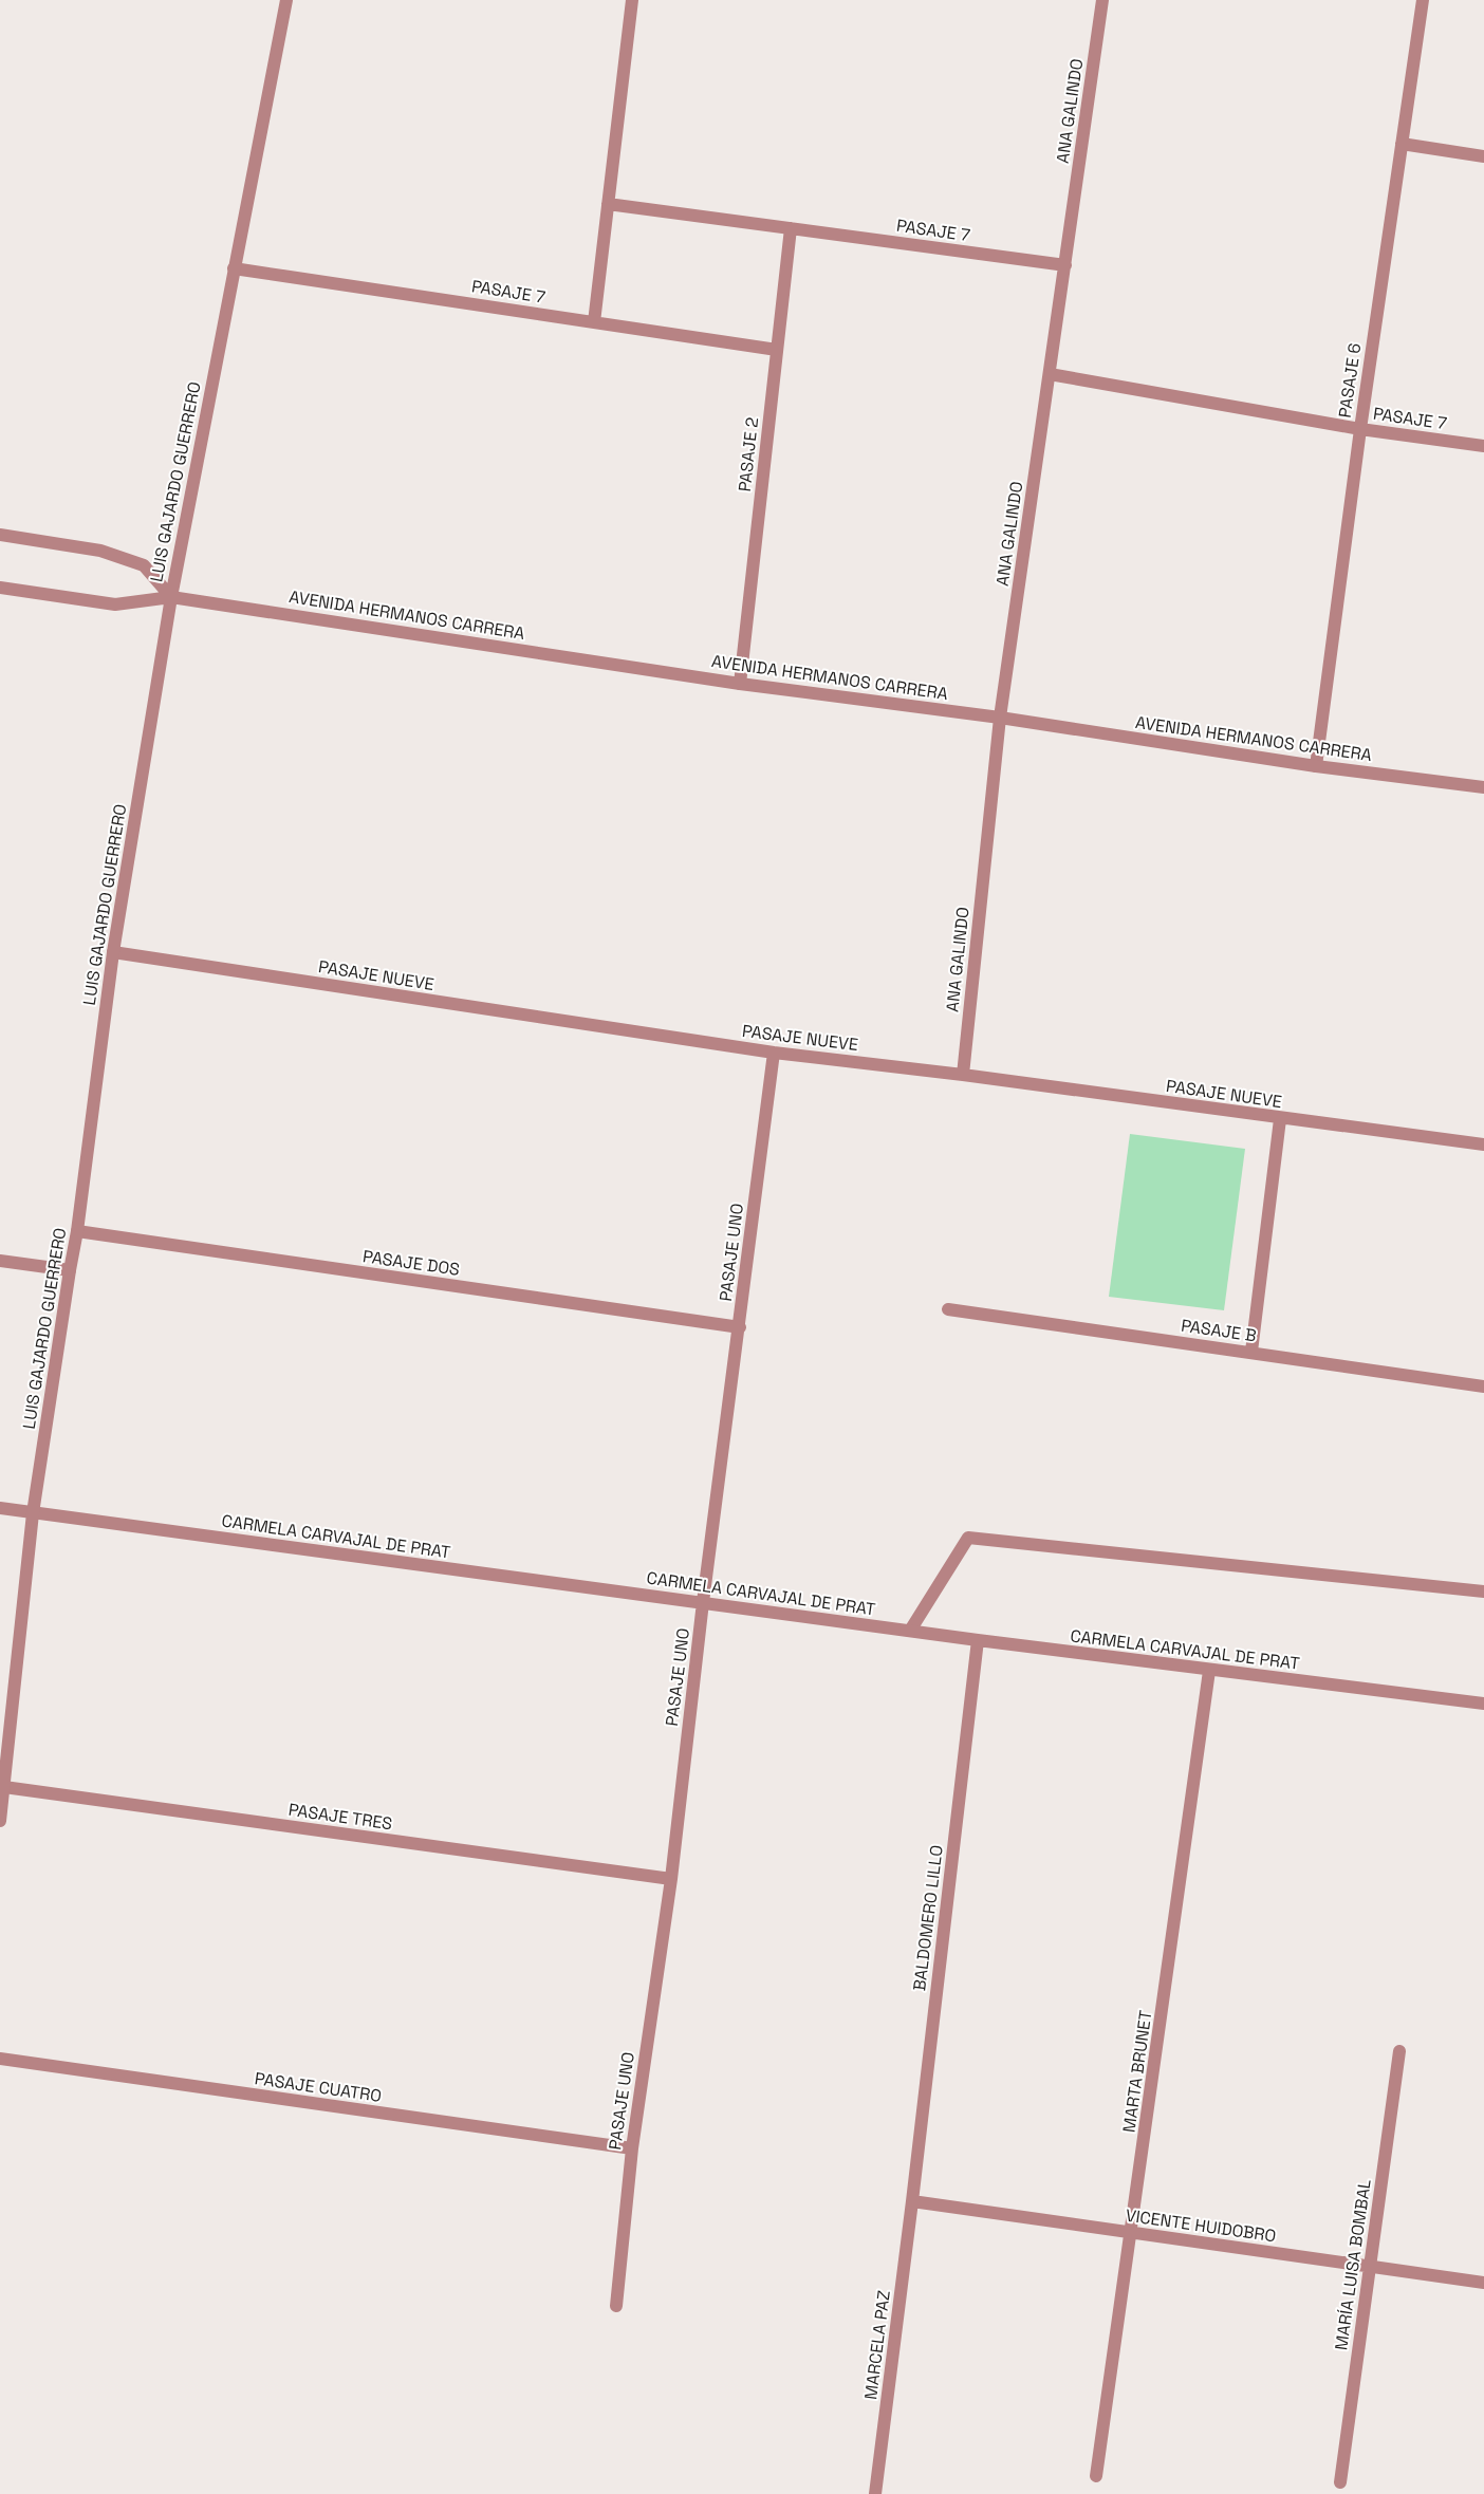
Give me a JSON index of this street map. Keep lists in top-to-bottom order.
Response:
{
  "streets": {
    "street": [
      "ANA GALINDO",
      "PASAJE 7",
      "PASAJE 6",
      "PASAJE 2",
      "LUIS GAJARDO GUERRERO",
      "AVENIDA HERMANOS CARRERA",
      "PASAJE NUEVE",
      "PASAJE UNO",
      "PASAJE DOS",
      "PASAJE B",
      "CARMELA CARVAJAL DE PRAT",
      "PASAJE TRES",
      "BALDOMERO LILLO",
      "MARTA BRUNET",
      "PASAJE CUATRO",
      "VICENTE HUIDOBRO",
      "MARÍA LUISA BOMBAL",
      "MARCELA PAZ"
    ]
  },
  "crossings": [
    ["ANA GALINDO", "PASAJE 7"],
    ["ANA GALINDO", "AVENIDA HERMANOS CARRERA"],
    ["ANA GALINDO", "PASAJE NUEVE"],
    ["PASAJE 7", "PASAJE 6"],
    ["PASAJE 7", "PASAJE 2"],
    ["PASAJE 7", "LUIS GAJARDO GUERRERO"],
    ["PASAJE 6", "AVENIDA HERMANOS CARRERA"],
    ["PASAJE 2", "AVENIDA HERMANOS CARRERA"],
    ["LUIS GAJARDO GUERRERO", "AVENIDA HERMANOS CARRERA"],
    ["LUIS GAJARDO GUERRERO", "PASAJE NUEVE"],
    ["LUIS GAJARDO GUERRERO", "PASAJE DOS"],
    ["LUIS GAJARDO GUERRERO", "CARMELA CARVAJAL DE PRAT"],
    ["LUIS GAJARDO GUERRERO", "PASAJE TRES"],
    ["PASAJE NUEVE", "PASAJE UNO"],
    ["PASAJE UNO", "PASAJE DOS"],
    ["PASAJE UNO", "CARMELA CARVAJAL DE PRAT"],
    ["PASAJE UNO", "PASAJE TRES"],
    ["PASAJE UNO", "PASAJE CUATRO"],
    ["CARMELA CARVAJAL DE PRAT", "BALDOMERO LILLO"],
    ["CARMELA CARVAJAL DE PRAT", "MARTA BRUNET"],
    ["BALDOMERO LILLO", "VICENTE HUIDOBRO"],
    ["BALDOMERO LILLO", "MARCELA PAZ"],
    ["MARTA BRUNET", "VICENTE HUIDOBRO"],
    ["VICENTE HUIDOBRO", "MARÍA LUISA BOMBAL"],
    ["VICENTE HUIDOBRO", "MARCELA PAZ"]
  ]
}
